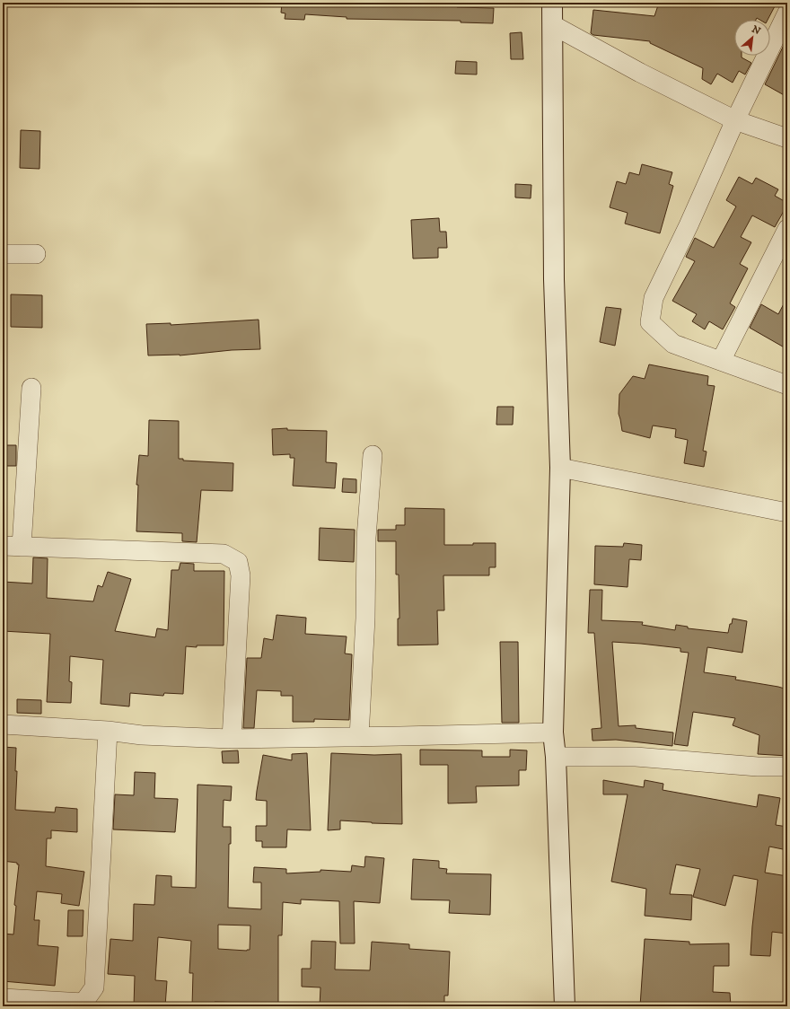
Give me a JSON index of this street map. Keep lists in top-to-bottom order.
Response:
{
  "north": "top right"
}
